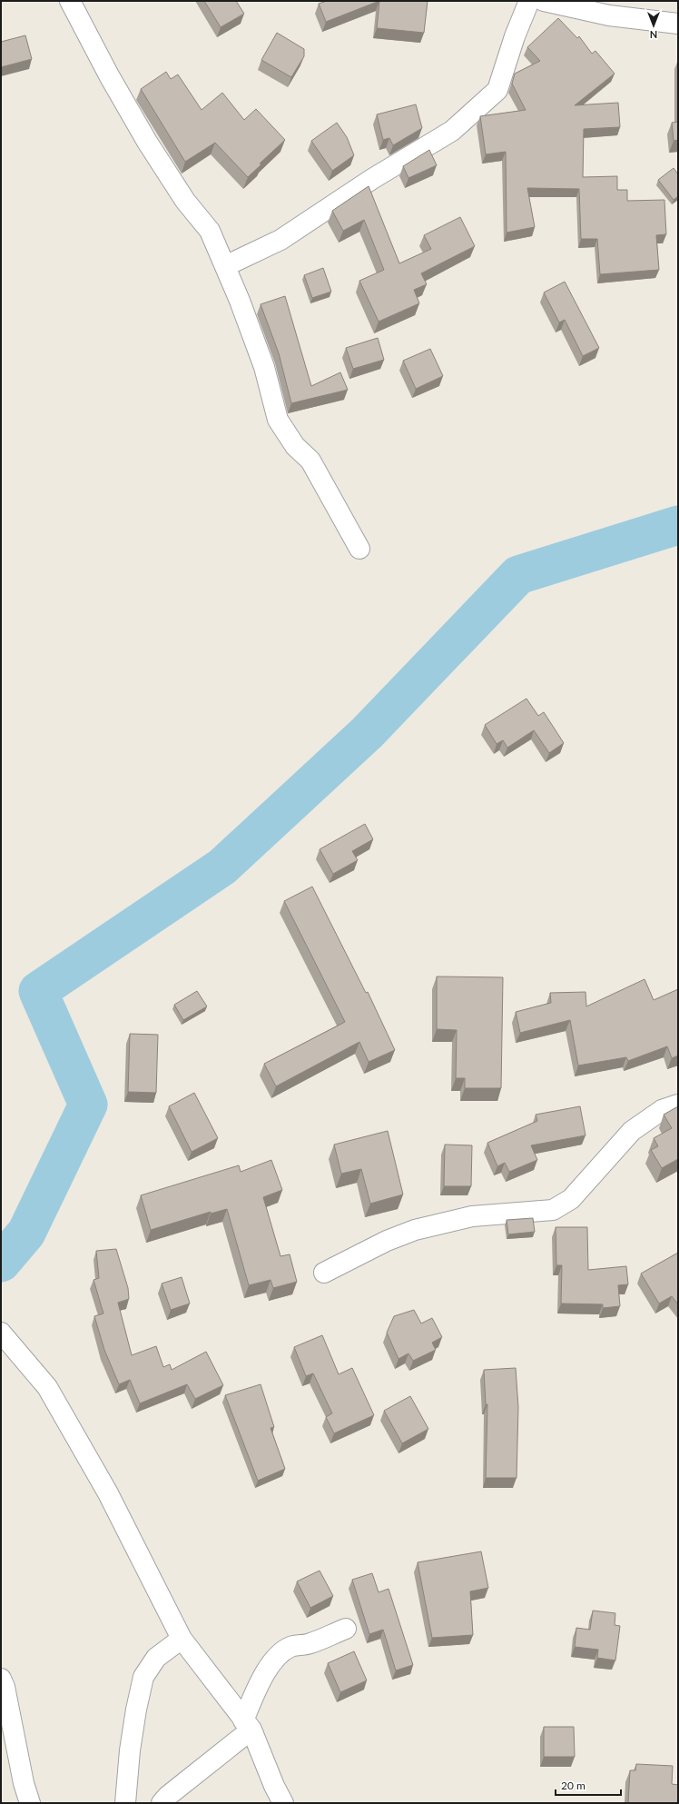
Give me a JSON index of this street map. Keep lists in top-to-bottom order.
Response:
{
  "scale_bar": "20 m",
  "north": "bottom"
}
